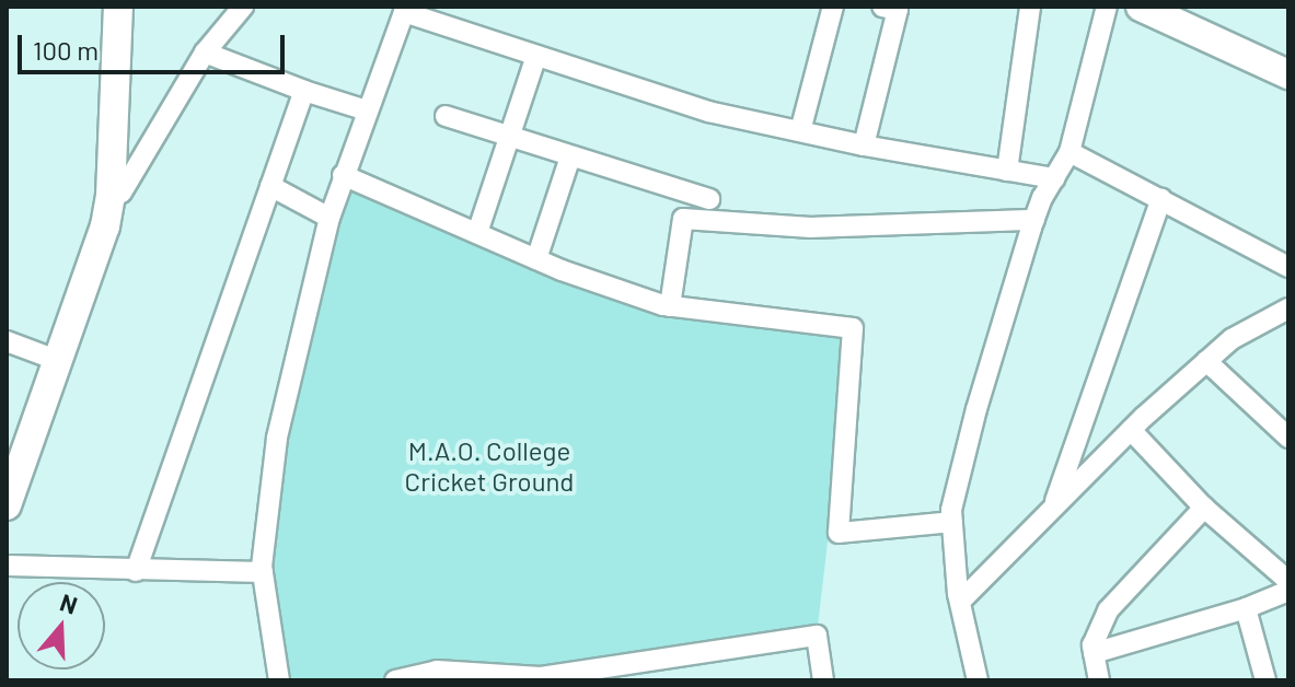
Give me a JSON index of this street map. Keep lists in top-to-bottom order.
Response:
{
  "parks": ["M.A.O. College Cricket Ground"],
  "scale_bar": "100 m",
  "north": "top"
}
